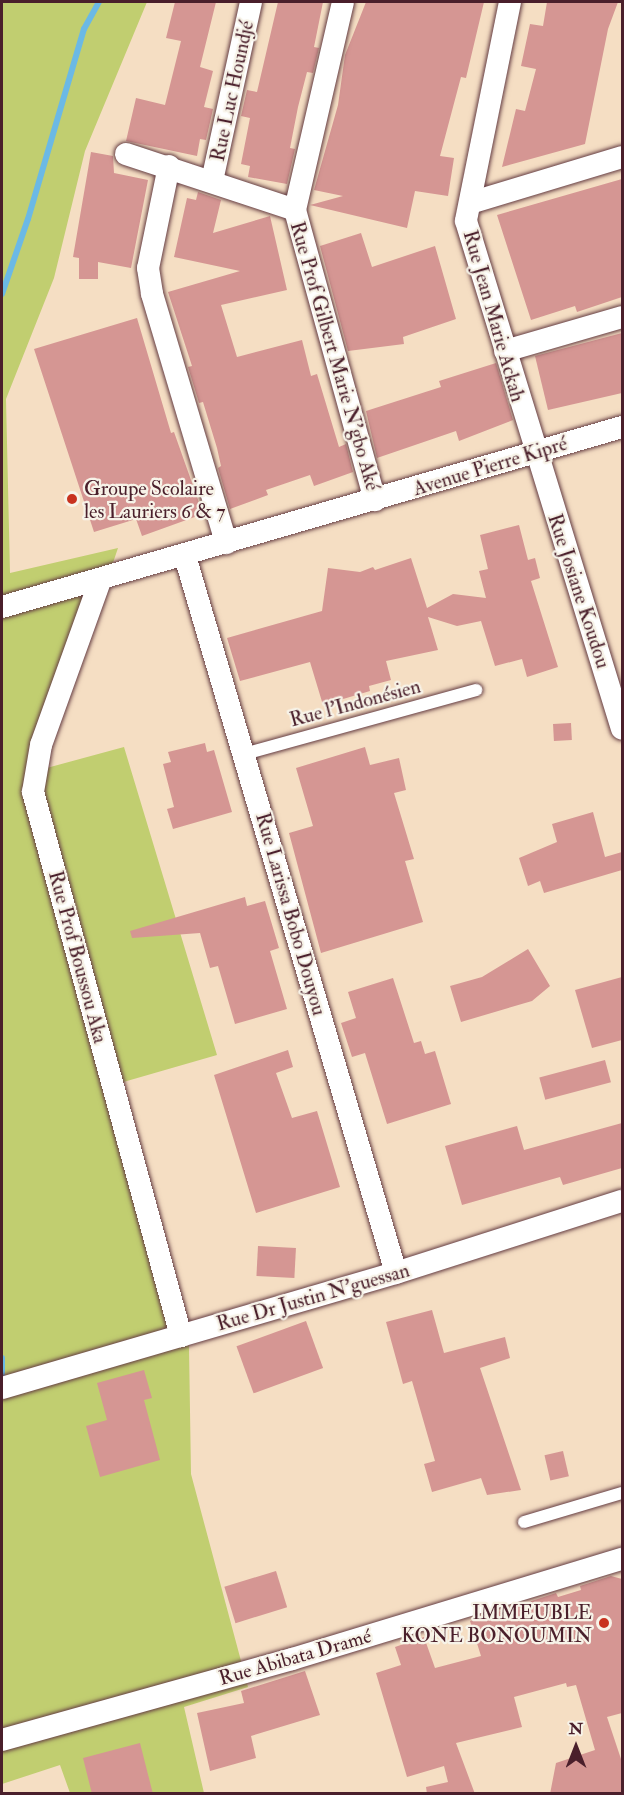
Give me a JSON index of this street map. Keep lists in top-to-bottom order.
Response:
{
  "streets": {
    "street": [
      "Rue Luc Houndjé",
      "Rue Jean Marie Ackah",
      "Rue Prof Gilbert Marie N'gbo Aké",
      "Avenue Pierre Kipré",
      "Rue Josiane Koudou",
      "Rue Larissa Bobo Douyou",
      "Rue Prof Boussou Aka",
      "Rue Dr Justin N'guessan",
      "Rue Abibata Dramé"
    ],
    "lane": ["Rue l'Indonésien"]
  },
  "crossings": [
    ["Rue Jean Marie Ackah", "Avenue Pierre Kipré"],
    ["Rue Jean Marie Ackah", "Rue Josiane Koudou"],
    ["Rue Prof Gilbert Marie N'gbo Aké", "Avenue Pierre Kipré"],
    ["Avenue Pierre Kipré", "Rue Josiane Koudou"],
    ["Avenue Pierre Kipré", "Rue Larissa Bobo Douyou"],
    ["Avenue Pierre Kipré", "Rue Prof Boussou Aka"],
    ["Rue l'Indonésien", "Rue Larissa Bobo Douyou"],
    ["Rue Larissa Bobo Douyou", "Rue Dr Justin N'guessan"],
    ["Rue Prof Boussou Aka", "Rue Dr Justin N'guessan"]
  ],
  "places": ["Groupe Scolaire les Lauriers 6 & 7", "IMMEUBLE KONE BONOUMIN"],
  "north": "top"
}
